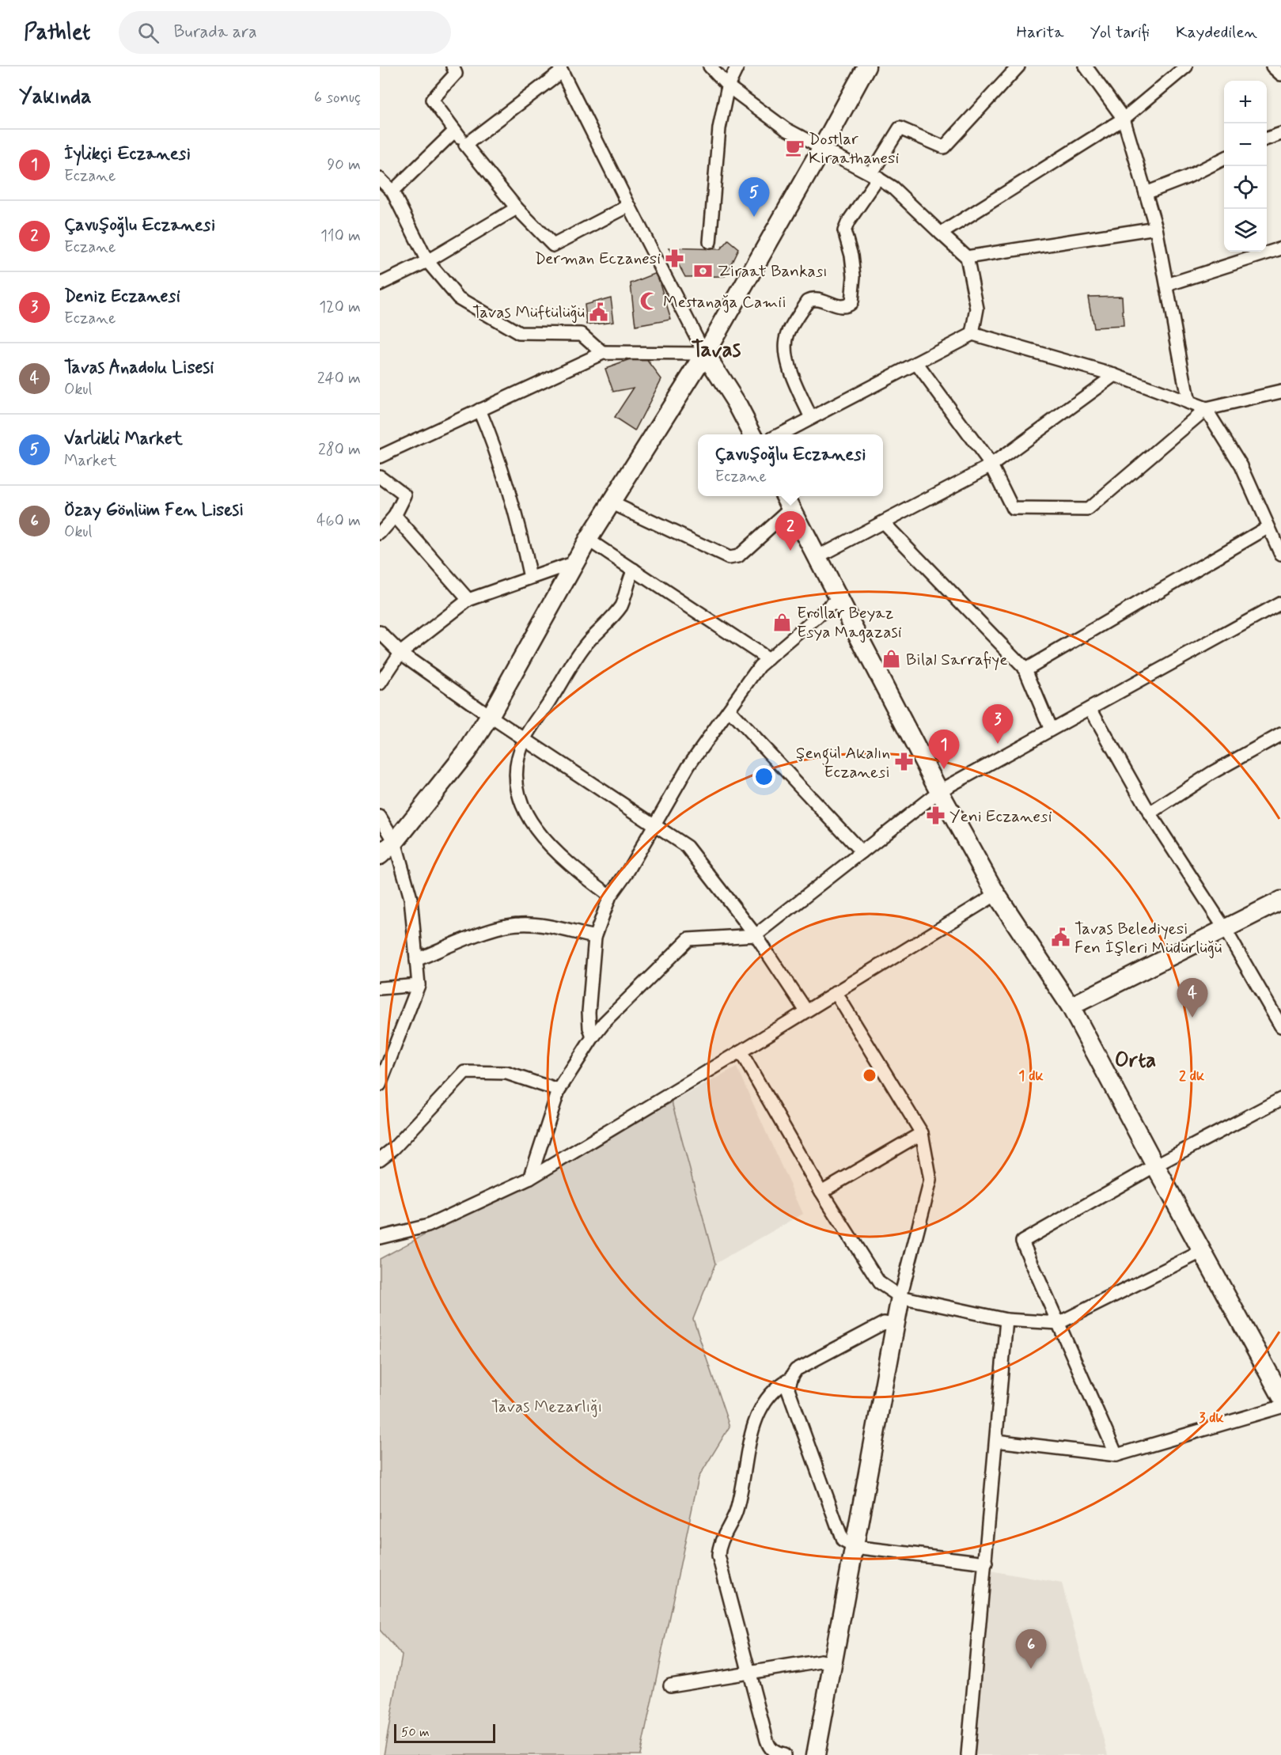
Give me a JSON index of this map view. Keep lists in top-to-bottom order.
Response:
{
  "districts": ["Tavas", "Orta"],
  "parks": ["Tavas Mezarlığı"],
  "places": {
    "cafe": ["Dostlar Kiraathanesi"],
    "pharmacy": ["Derman Eczanesi", "Şengül Akalın Eczanesi", "Yeni Eczanesi"],
    "bank": ["Ziraat Bankası"],
    "mosque": ["Mestanağa Camii"],
    "public building": ["Tavas Müftülüğü", "Tavas Belediyesi Fen İşleri Müdürlüğü"],
    "shop": ["Erollar Beyaz Esya Magazasi", "Bilal Sarrafiye"]
  },
  "scale_bar": "50 m",
  "page": {
    "header": "Pathlet",
    "search": "Burada ara",
    "nav": ["Harita", "Yol tarifi", "Kaydedilen"],
    "heading": ["Yakında", "6 sonuç"],
    "map_buttons": ["+", "−"],
    "list": [
      {
        "mark": "1",
        "name": "İylikçi Eczanesi",
        "note": "Eczane",
        "value": "90 m"
      },
      {
        "mark": "2",
        "name": "Çavuşoğlu Eczanesi",
        "note": "Eczane",
        "value": "110 m"
      },
      {
        "mark": "3",
        "name": "Deniz Eczanesi",
        "note": "Eczane",
        "value": "120 m"
      },
      {
        "mark": "4",
        "name": "Tavas Anadolu Lisesi",
        "note": "Okul",
        "value": "240 m"
      },
      {
        "mark": "5",
        "name": "Varlikli Market",
        "note": "Market",
        "value": "280 m"
      },
      {
        "mark": "6",
        "name": "Özay Gönlüm Fen Lisesi",
        "note": "Okul",
        "value": "460 m"
      }
    ],
    "pins": [
      "5",
      "2",
      "3",
      "1",
      "4",
      "6"
    ],
    "popup": ["Çavuşoğlu Eczanesi", "Eczane"],
    "scale": "50 m"
  },
  "rings": ["1 dk", "2 dk", "3 dk"]
}
